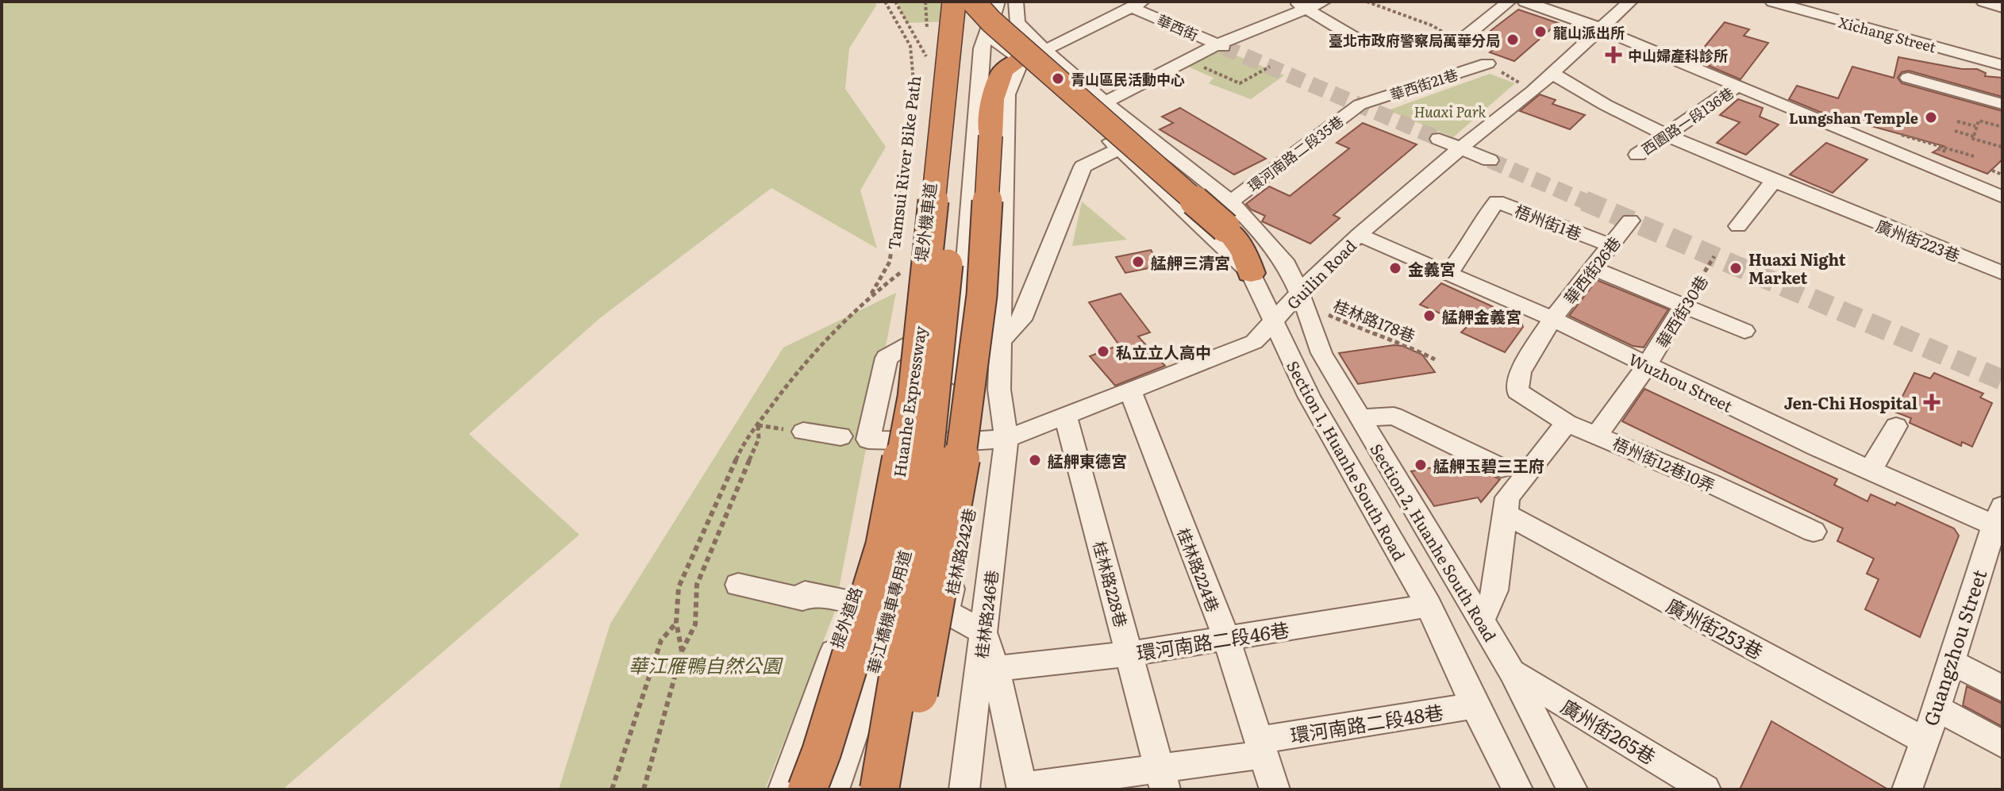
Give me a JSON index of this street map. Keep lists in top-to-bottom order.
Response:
{
  "streets": {
    "highway": ["Huanhe Expressway"],
    "street": [
      "華西街",
      "Xichang Street",
      "華西街21巷",
      "西園路一段136巷",
      "環河南路二段35巷",
      "梧州街1巷",
      "堤外機車道",
      "廣州街223巷",
      "華西街26巷",
      "Guilin Road",
      "華西街30巷",
      "Wuzhou Street",
      "Section 1, Huanhe South Road",
      "梧州街12巷10弄",
      "Section 2, Huanhe South Road",
      "桂林路242巷",
      "桂林路224巷",
      "桂林路228巷",
      "華江橋機車專用道",
      "桂林路246巷",
      "提外道路",
      "廣州街253巷",
      "環河南路二段46巷",
      "Guangzhou Street",
      "環河南路二段48巷",
      "廣州街265巷"
    ],
    "path": ["Tamsui River Bike Path", "桂林路178巷"]
  },
  "crossings": [
    ["華西街21巷", "環河南路二段35巷"],
    ["西園路一段136巷", "廣州街223巷"],
    ["梧州街1巷", "華西街26巷"],
    ["梧州街1巷", "Wuzhou Street"],
    ["堤外機車道", "Guilin Road"],
    ["廣州街223巷", "Guilin Road"],
    ["華西街26巷", "Wuzhou Street"],
    ["華西街26巷", "梧州街12巷10弄"],
    ["Guilin Road", "桂林路178巷"],
    ["Guilin Road", "Wuzhou Street"],
    ["Guilin Road", "Section 1, Huanhe South Road"],
    ["Guilin Road", "Section 2, Huanhe South Road"],
    ["Guilin Road", "桂林路242巷"],
    ["Guilin Road", "桂林路224巷"],
    ["Guilin Road", "桂林路228巷"],
    ["Guilin Road", "華江橋機車專用道"],
    ["Guilin Road", "桂林路246巷"],
    ["Guilin Road", "提外道路"],
    ["華西街30巷", "Wuzhou Street"],
    ["華西街30巷", "梧州街12巷10弄"],
    ["桂林路178巷", "Section 2, Huanhe South Road"],
    ["Wuzhou Street", "Guangzhou Street"],
    ["Section 1, Huanhe South Road", "桂林路242巷"],
    ["Section 1, Huanhe South Road", "桂林路246巷"],
    ["Section 1, Huanhe South Road", "環河南路二段46巷"],
    ["Section 1, Huanhe South Road", "環河南路二段48巷"],
    ["Section 2, Huanhe South Road", "廣州街265巷"],
    ["桂林路242巷", "華江橋機車專用道"],
    ["桂林路242巷", "桂林路246巷"],
    ["桂林路224巷", "環河南路二段46巷"],
    ["桂林路224巷", "環河南路二段48巷"],
    ["桂林路228巷", "環河南路二段46巷"],
    ["桂林路228巷", "環河南路二段48巷"],
    ["廣州街253巷", "Guangzhou Street"]
  ],
  "parks": ["Huaxi Park", "華江雁鴨自然公園"],
  "places": {
    "other": [
      "龍山派出所",
      "臺北市政府警察局萬華分局",
      "青山區民活動中心",
      "Lungshan Temple",
      "艋舺三清宮",
      "金義宮",
      "Huaxi Night Market",
      "艋舺金義宮",
      "私立立人高中",
      "艋舺東德宮",
      "艋舺玉碧三王府"
    ],
    "health": ["中山婦產科診所", "Jen-Chi Hospital"]
  }
}
